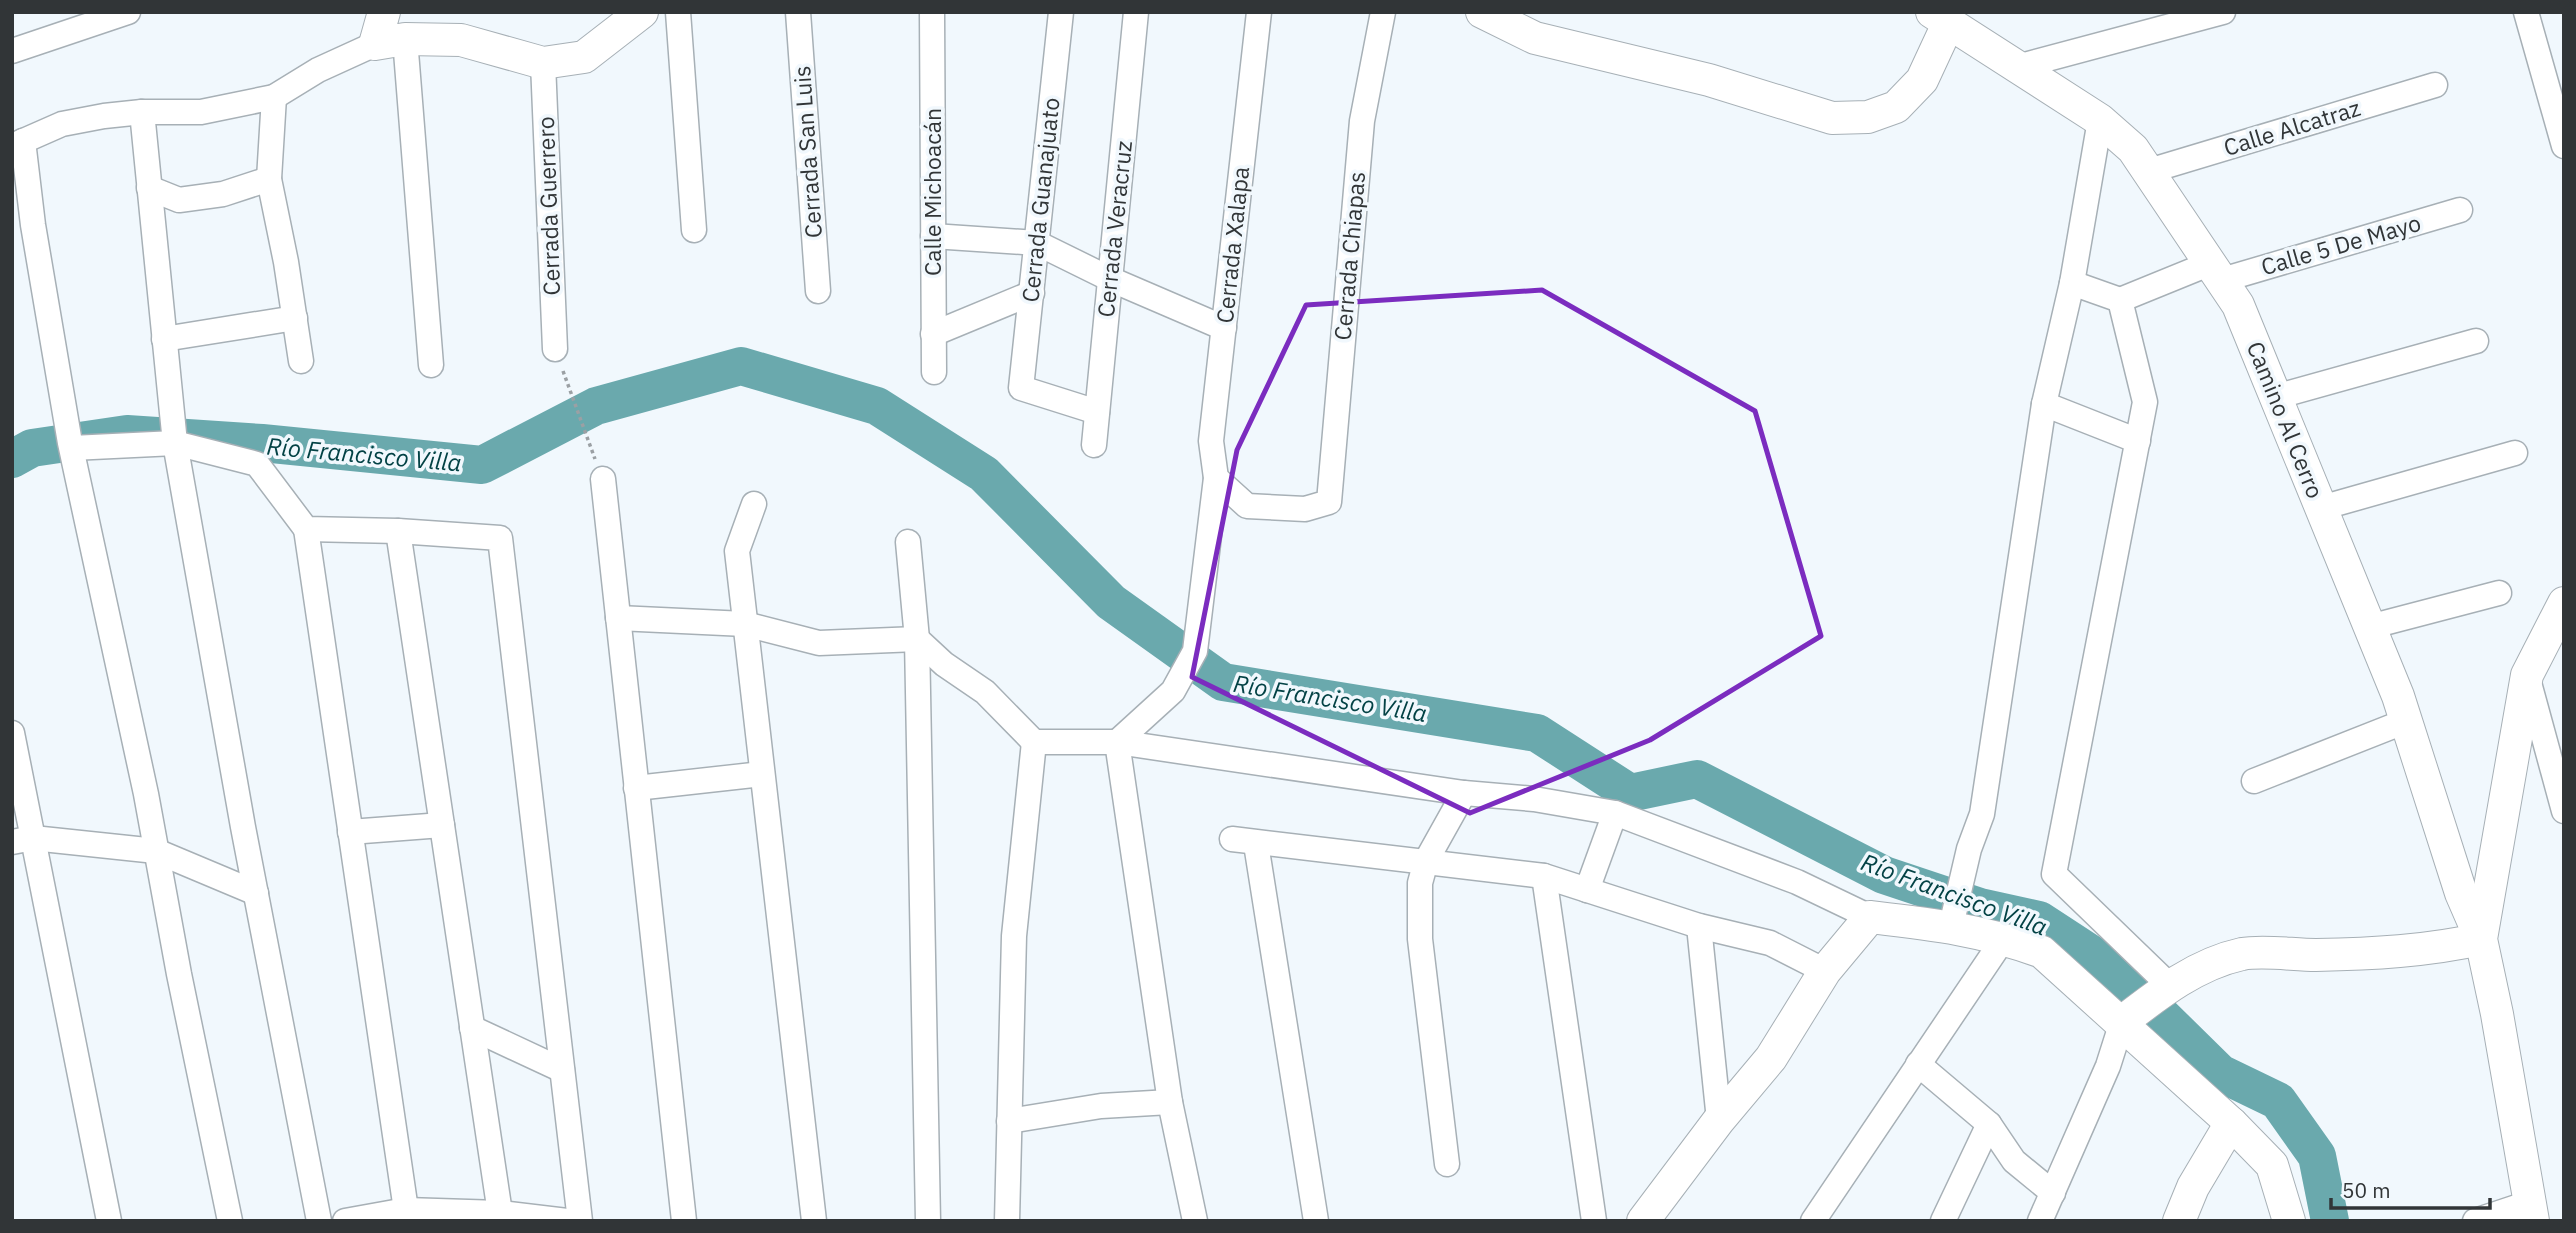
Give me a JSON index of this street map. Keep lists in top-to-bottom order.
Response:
{
  "streets": {
    "main road": ["Camino Al Cerro"],
    "street": [
      "Calle Alcatraz",
      "Cerrada San Luis",
      "Calle Michoacán",
      "Cerrada Guanajuato",
      "Cerrada Guerrero",
      "Cerrada Veracruz",
      "Cerrada Xalapa",
      "Calle 5 De Mayo",
      "Cerrada Chiapas"
    ]
  },
  "crossings": [
    ["Calle Alcatraz", "Camino Al Cerro"],
    ["Cerrada Guanajuato", "Cerrada Veracruz"],
    ["Cerrada Xalapa", "Cerrada Chiapas"],
    ["Calle 5 De Mayo", "Camino Al Cerro"]
  ],
  "water": ["Río Francisco Villa"],
  "scale_bar": "50 m"
}
